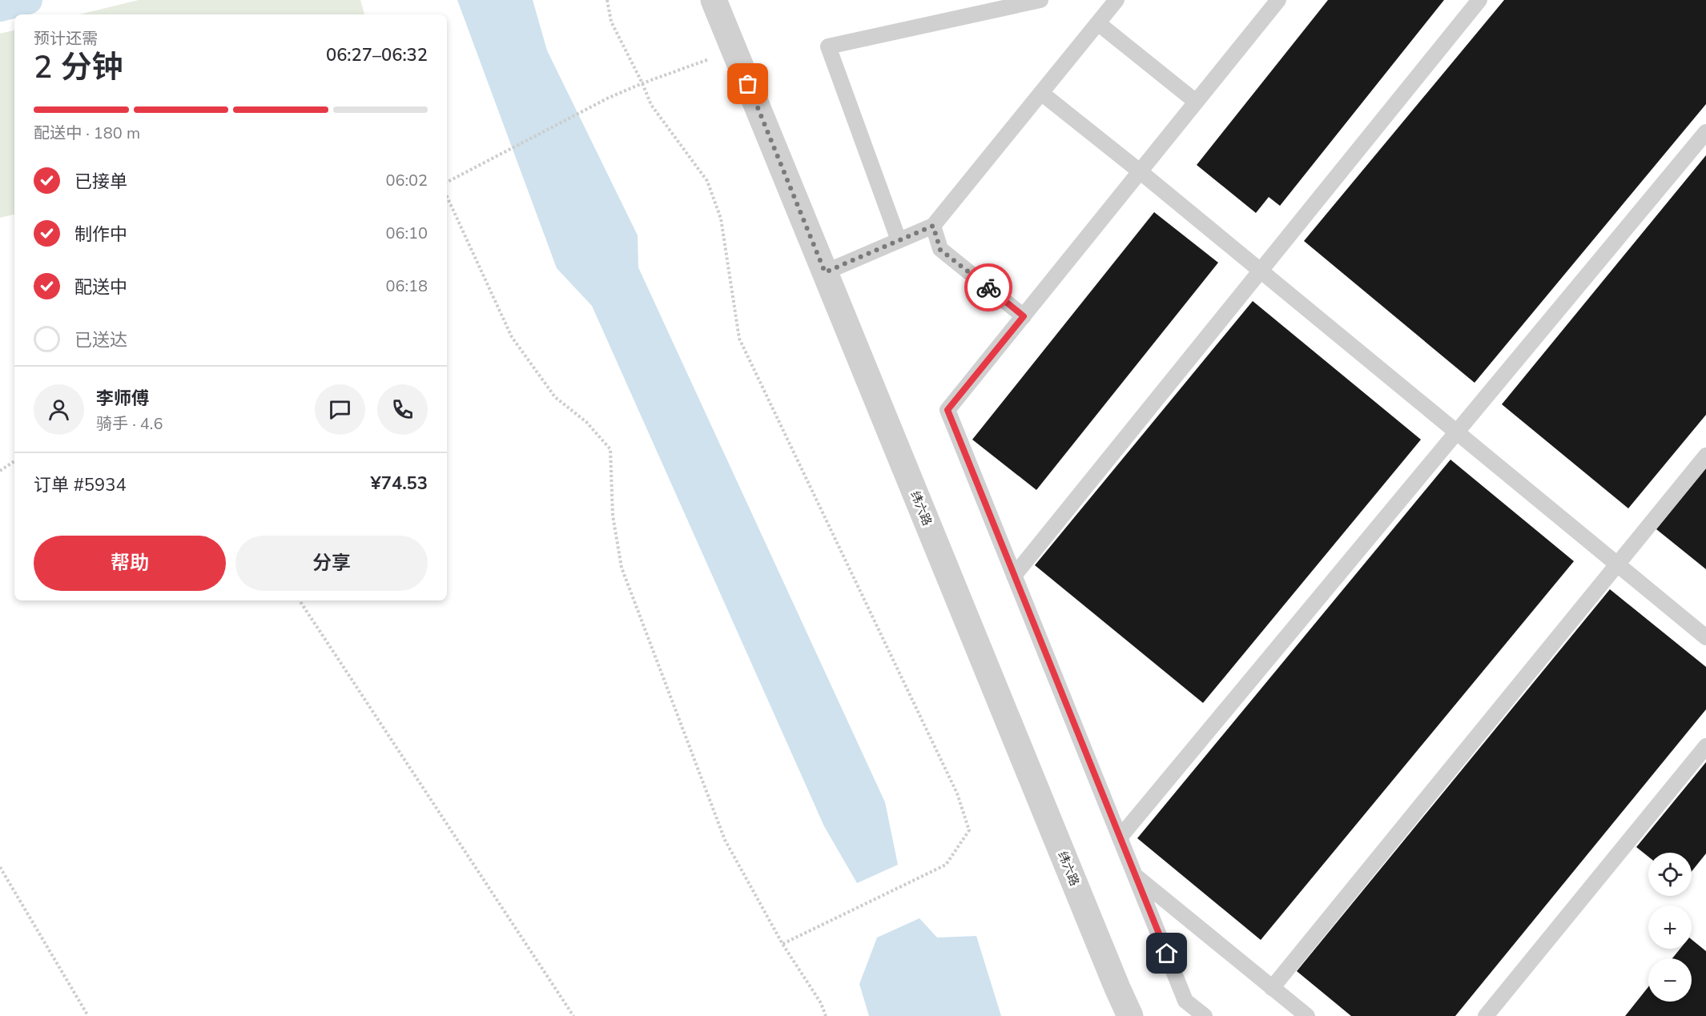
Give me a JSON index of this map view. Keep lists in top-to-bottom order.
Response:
{
  "streets": {
    "street": ["纬六路"]
  },
  "page": {
    "heading": ["2 分钟", "预计还需", "06:27–06:32"],
    "panel": [
      "李师傅",
      "骑手 · 4.6",
      "订单 #5934",
      "¥74.53"
    ],
    "bar": "配送中 · 180 m",
    "list": [
      ["已接单", "06:02"],
      ["制作中", "06:10"],
      ["配送中", "06:18"],
      "已送达"
    ],
    "buttons": ["帮助", "分享"],
    "map_buttons": ["+", "−"]
  }
}
